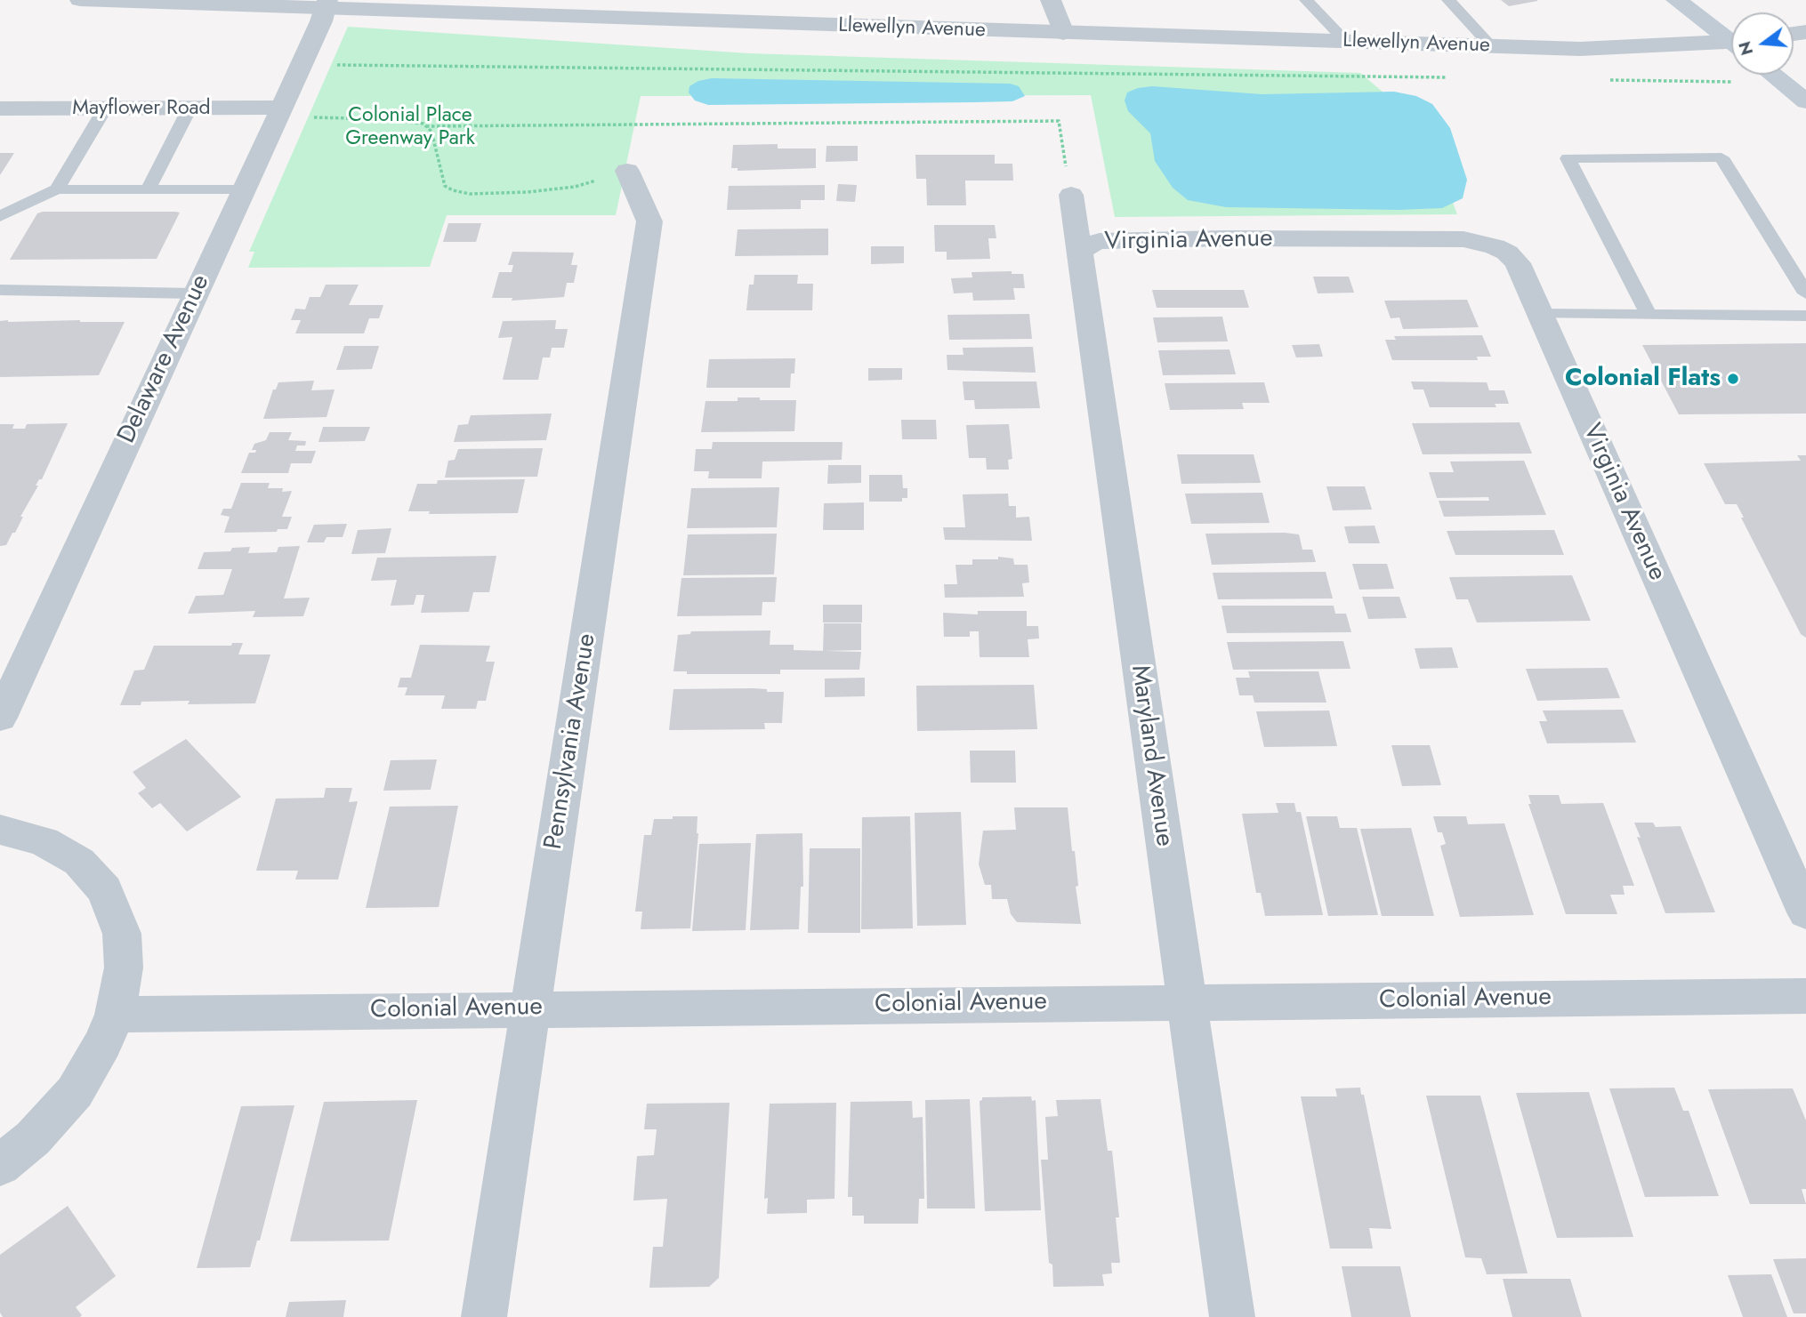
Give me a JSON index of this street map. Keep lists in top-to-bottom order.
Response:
{
  "streets": {
    "street": [
      "Llewellyn Avenue",
      "Mayflower Road",
      "Virginia Avenue",
      "Delaware Avenue",
      "Pennsylvania Avenue",
      "Maryland Avenue",
      "Colonial Avenue"
    ]
  },
  "crossings": [
    ["Llewellyn Avenue", "Delaware Avenue"],
    ["Mayflower Road", "Delaware Avenue"],
    ["Virginia Avenue", "Maryland Avenue"],
    ["Pennsylvania Avenue", "Colonial Avenue"],
    ["Maryland Avenue", "Colonial Avenue"]
  ],
  "parks": ["Colonial Place Greenway Park"],
  "places": ["Colonial Flats"],
  "north": "left"
}
